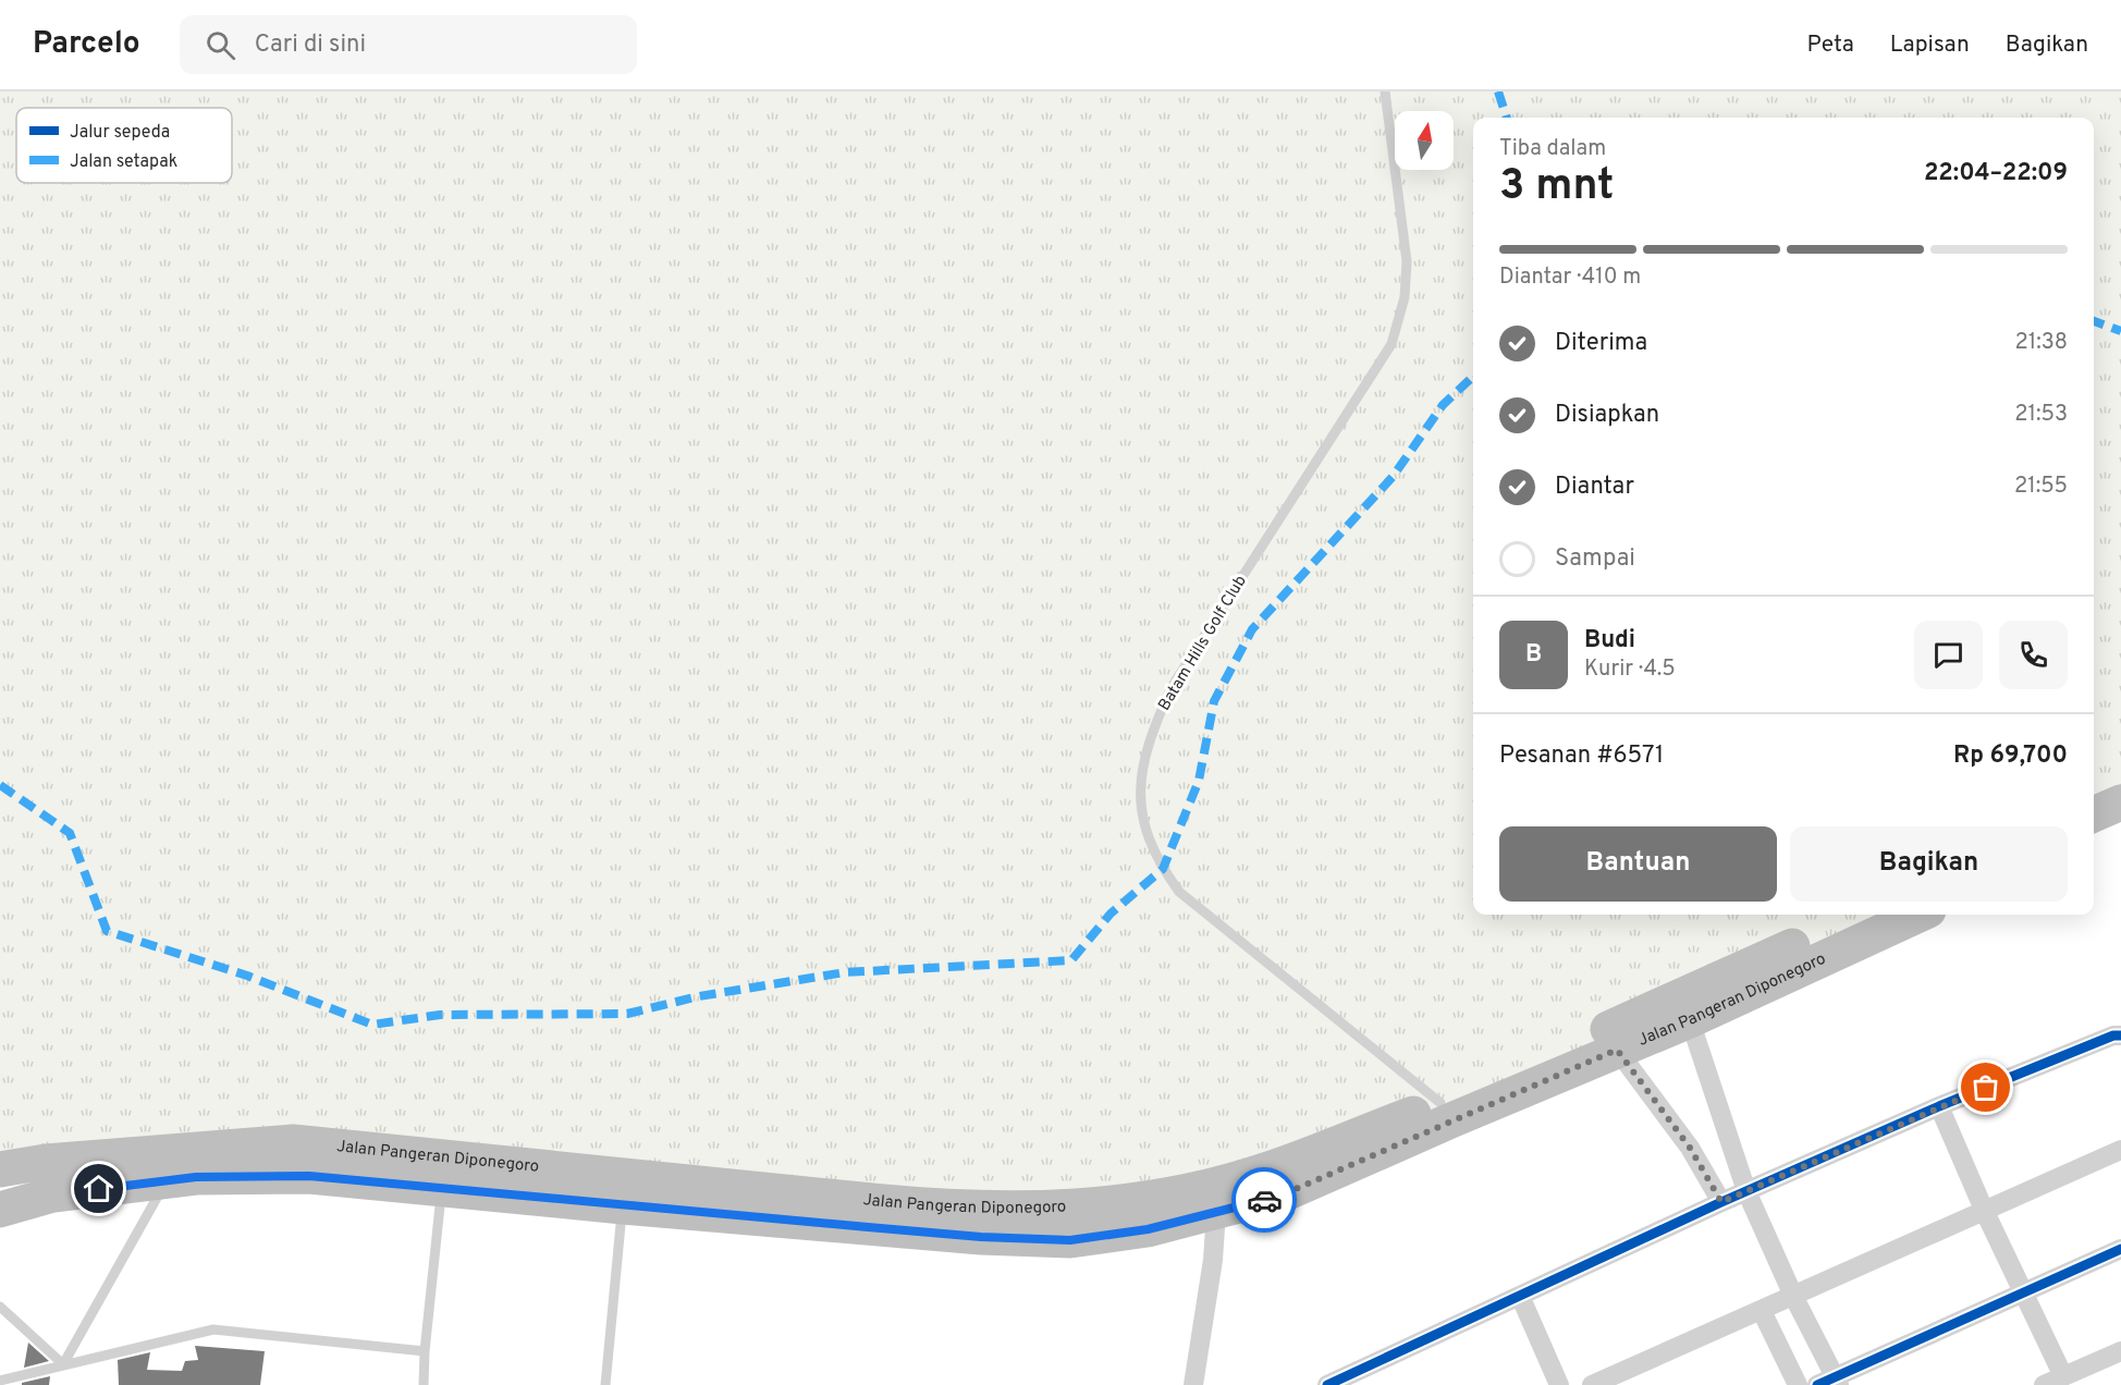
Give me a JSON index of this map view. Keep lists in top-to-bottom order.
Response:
{
  "streets": {
    "highway": ["Jalan Pangeran Diponegoro"],
    "lane": ["Batam Hills Golf Club"]
  },
  "crossings": [
    ["Batam Hills Golf Club", "Jalan Pangeran Diponegoro"]
  ],
  "legend": ["Jalur sepeda", "Jalan setapak"],
  "north": "top",
  "page": {
    "header": "Parcelo",
    "search": "Cari di sini",
    "nav": ["Peta", "Lapisan", "Bagikan"],
    "heading": ["3 mnt", "Tiba dalam", "22:04–22:09"],
    "panel": [
      "Budi",
      "Kurir · 4.5",
      "Pesanan #6571",
      "Rp 69,700"
    ],
    "bar": "Diantar · 410 m",
    "list": [
      ["Diterima", "21:38"],
      ["Disiapkan", "21:53"],
      ["Diantar", "21:55"],
      "Sampai"
    ],
    "round": "B",
    "buttons": ["Bantuan", "Bagikan"]
  }
}
